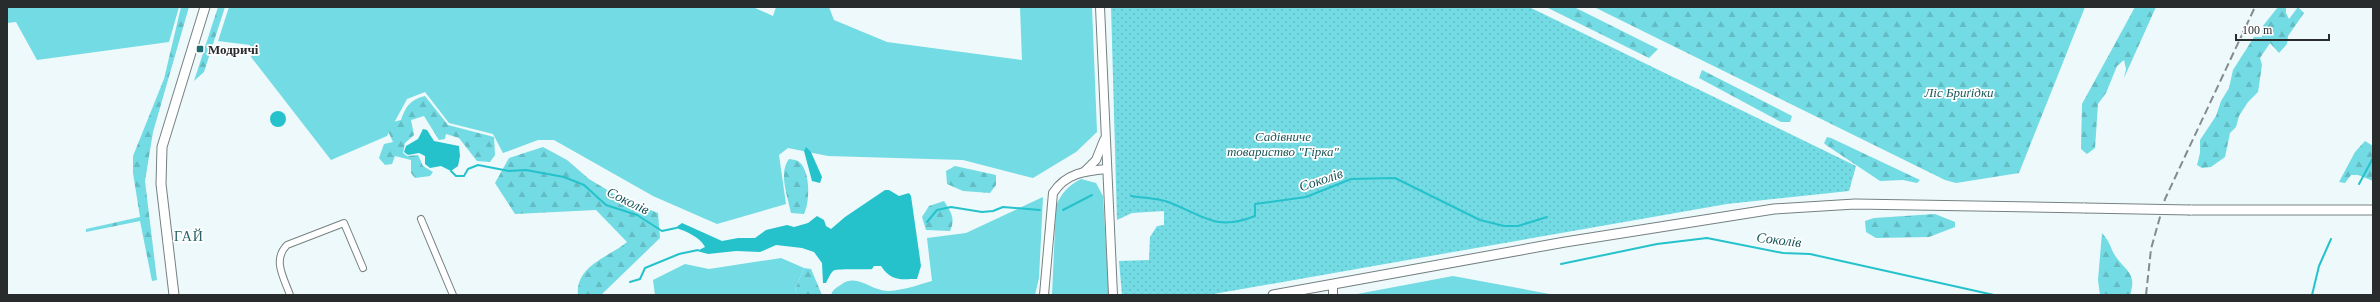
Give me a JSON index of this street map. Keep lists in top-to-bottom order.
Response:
{
  "districts": ["ГАЙ"],
  "water": ["Соколів"],
  "parks": ["Ліс Бриґідки", "Садівниче товариство \"Гірка\""],
  "places": {
    "transit": ["Модричі"]
  },
  "scale_bar": "100 m"
}
